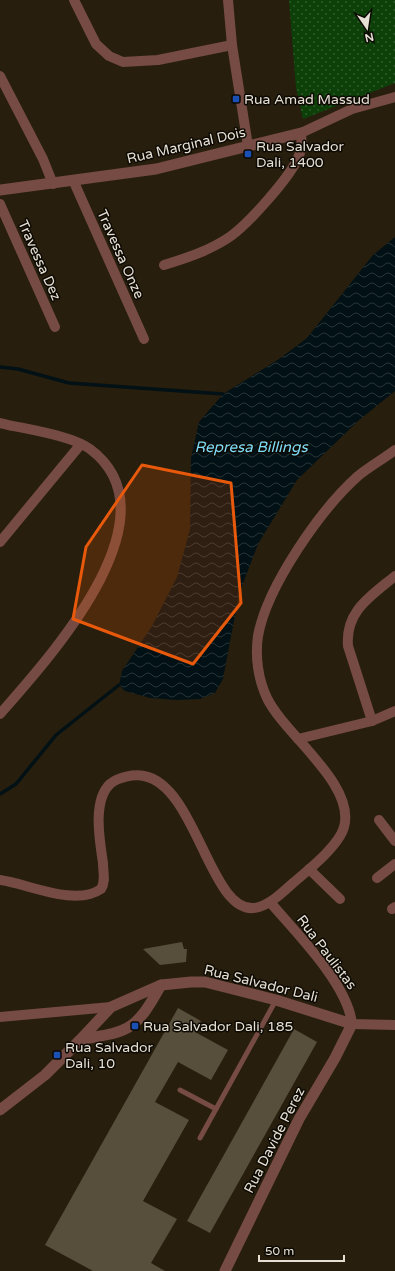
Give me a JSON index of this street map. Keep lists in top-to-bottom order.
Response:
{
  "streets": {
    "street": [
      "Rua Marginal Dois",
      "Travessa Onze",
      "Travessa Dez",
      "Rua Paulistas",
      "Rua Salvador Dali",
      "Rua Davide Perez"
    ]
  },
  "crossings": [
    ["Rua Marginal Dois", "Travessa Onze"],
    ["Rua Paulistas", "Rua Salvador Dali"],
    ["Rua Paulistas", "Rua Davide Perez"],
    ["Rua Salvador Dali", "Rua Davide Perez"]
  ],
  "water": ["Represa Billings"],
  "places": {
    "transit": [
      "Rua Amad Massud",
      "Rua Salvador Dali, 1400",
      "Rua Salvador Dali, 185",
      "Rua Salvador Dali, 10"
    ]
  },
  "scale_bar": "50 m",
  "north": "bottom"
}
